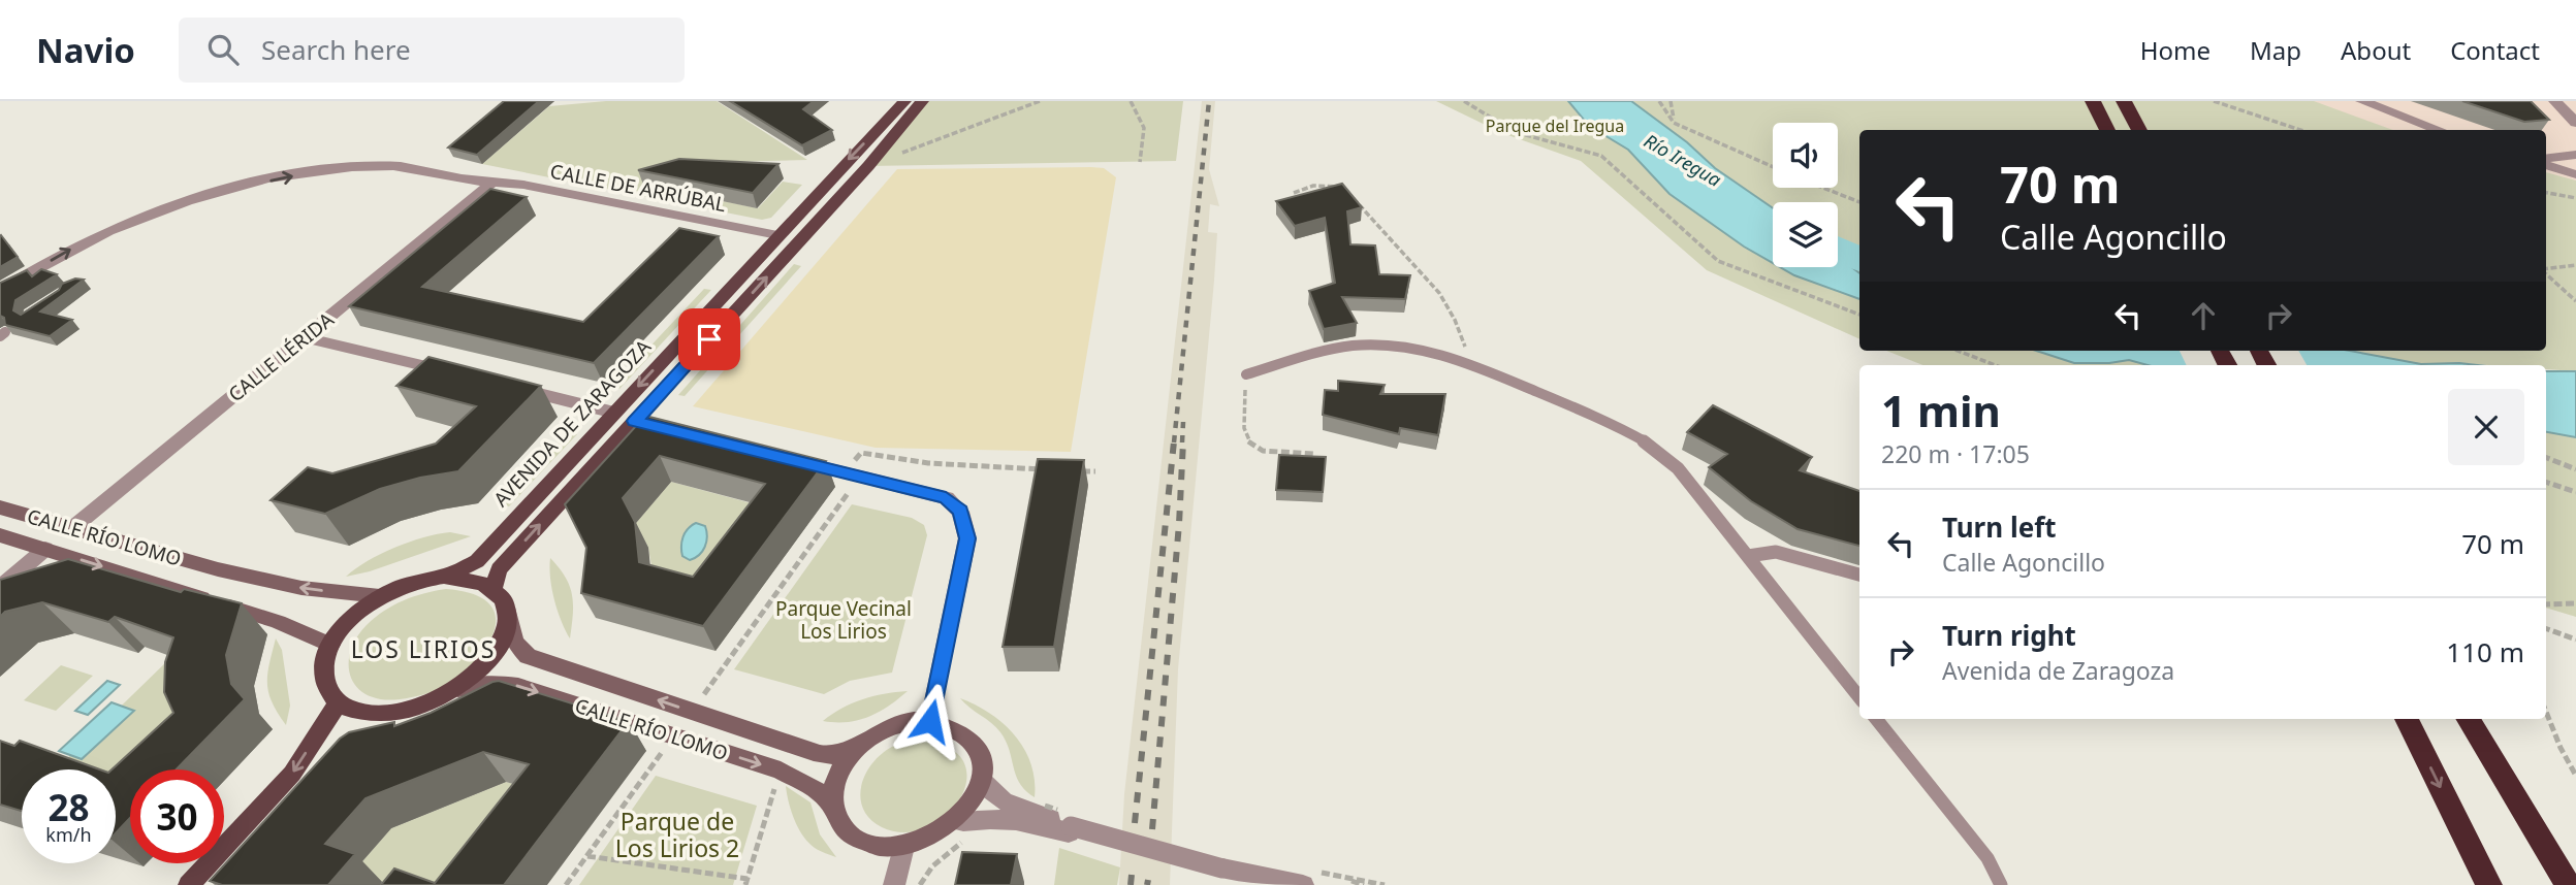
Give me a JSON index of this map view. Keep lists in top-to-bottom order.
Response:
{
  "streets": {
    "main road": ["AVENIDA DE ZARAGOZA", "CALLE RÍO LOMO"],
    "street": ["CALLE DE ARRÚBAL", "CALLE LÉRIDA"]
  },
  "crossings": [
    ["CALLE DE ARRÚBAL", "CALLE LÉRIDA"],
    ["CALLE DE ARRÚBAL", "AVENIDA DE ZARAGOZA"],
    ["CALLE LÉRIDA", "CALLE RÍO LOMO"],
    ["AVENIDA DE ZARAGOZA", "CALLE RÍO LOMO"]
  ],
  "one_way": ["CALLE DE ARRÚBAL"],
  "districts": ["LOS LIRIOS"],
  "water": ["Río Iregua"],
  "parks": ["Parque del Iregua", "Parque Vecinal Los Lirios", "Parque de Los Lirios 2"],
  "page": {
    "header": "Navio",
    "search": "Search here",
    "nav": [
      "Home",
      "Map",
      "About",
      "Contact"
    ],
    "turn": ["70 m", "Calle Agoncillo"],
    "heading": ["1 min", "220 m · 17:05"],
    "list": [
      {
        "name": "Turn left",
        "note": "Calle Agoncillo",
        "value": "70 m"
      },
      {
        "name": "Turn right",
        "note": "Avenida de Zaragoza",
        "value": "110 m"
      }
    ],
    "speed": "28 km/h",
    "limit": "30"
  }
}
